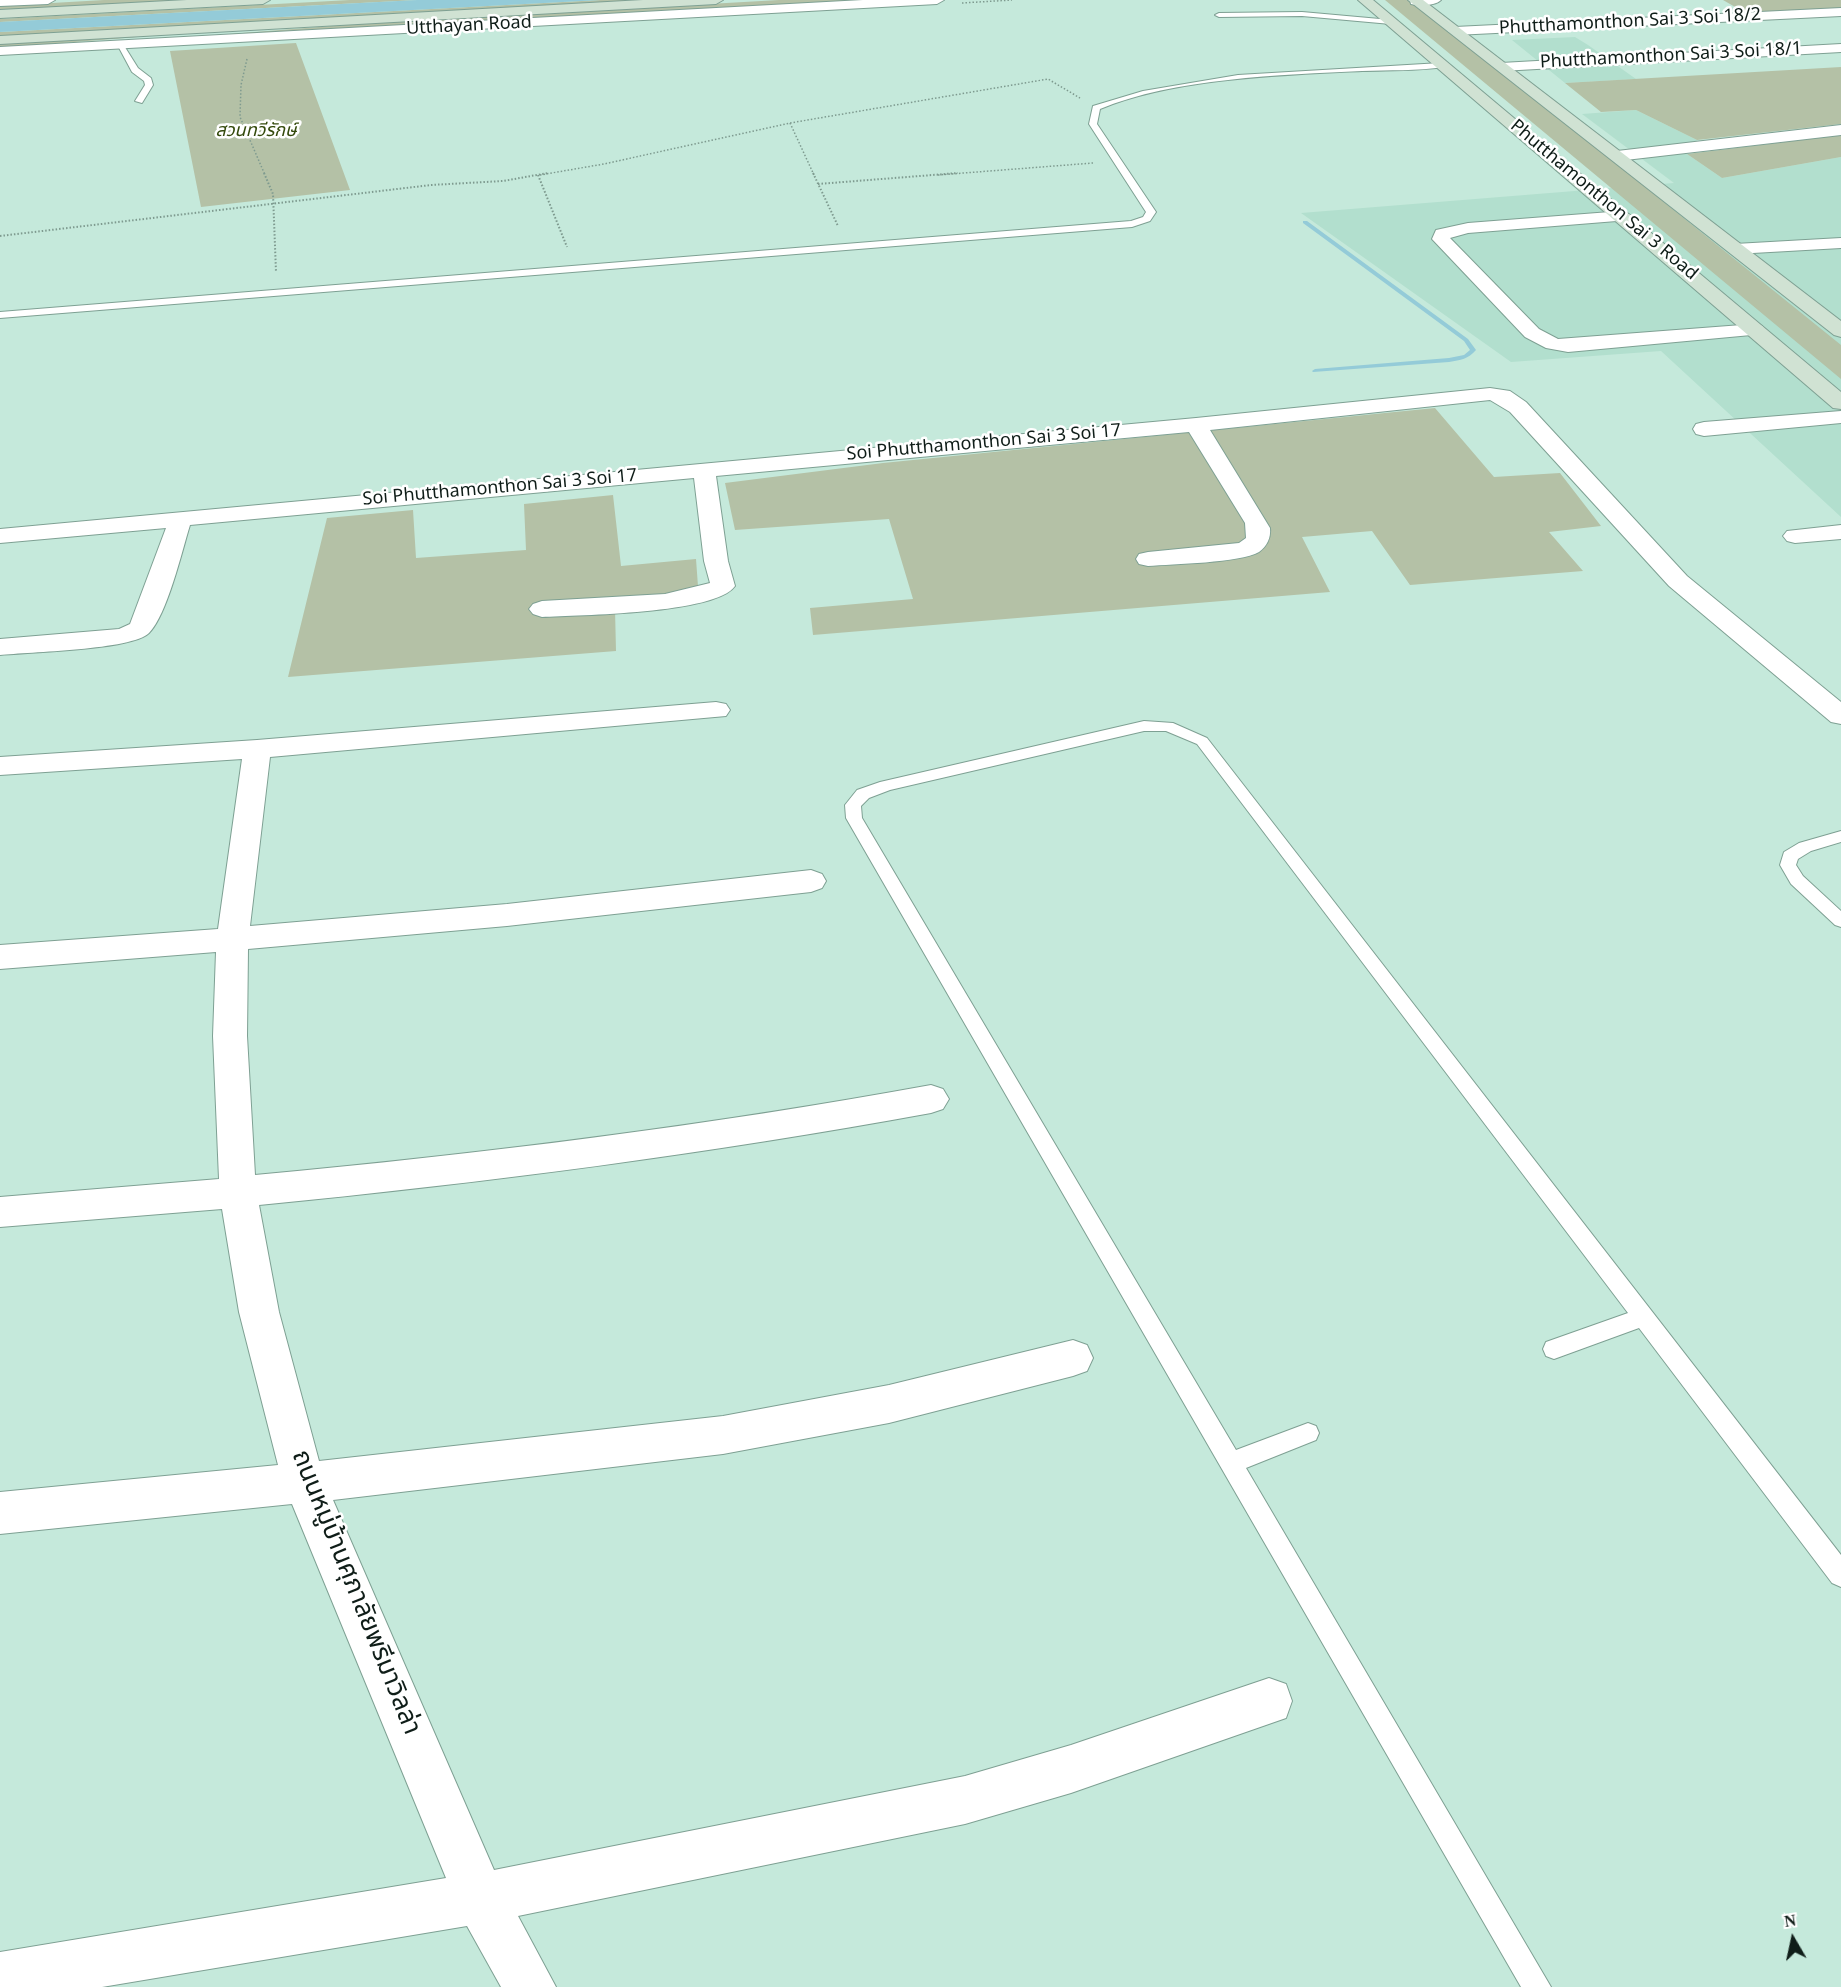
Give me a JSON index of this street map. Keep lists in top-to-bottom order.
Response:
{
  "streets": {
    "main road": ["Utthayan Road", "Phutthamonthon Sai 3 Road"],
    "street": [
      "Phutthamonthon Sai 3 Soi 18/2",
      "Phutthamonthon Sai 3 Soi 18/1",
      "Soi Phutthamonthon Sai 3 Soi 17",
      "ถนนหมู่บ้านศุภาลัยพรีมาวิลล่า"
    ]
  },
  "crossings": [
    ["Phutthamonthon Sai 3 Soi 18/2", "Phutthamonthon Sai 3 Road"],
    ["Phutthamonthon Sai 3 Soi 18/1", "Phutthamonthon Sai 3 Road"]
  ],
  "parks": ["สวนทวีรักษ์"],
  "north": "top"
}
